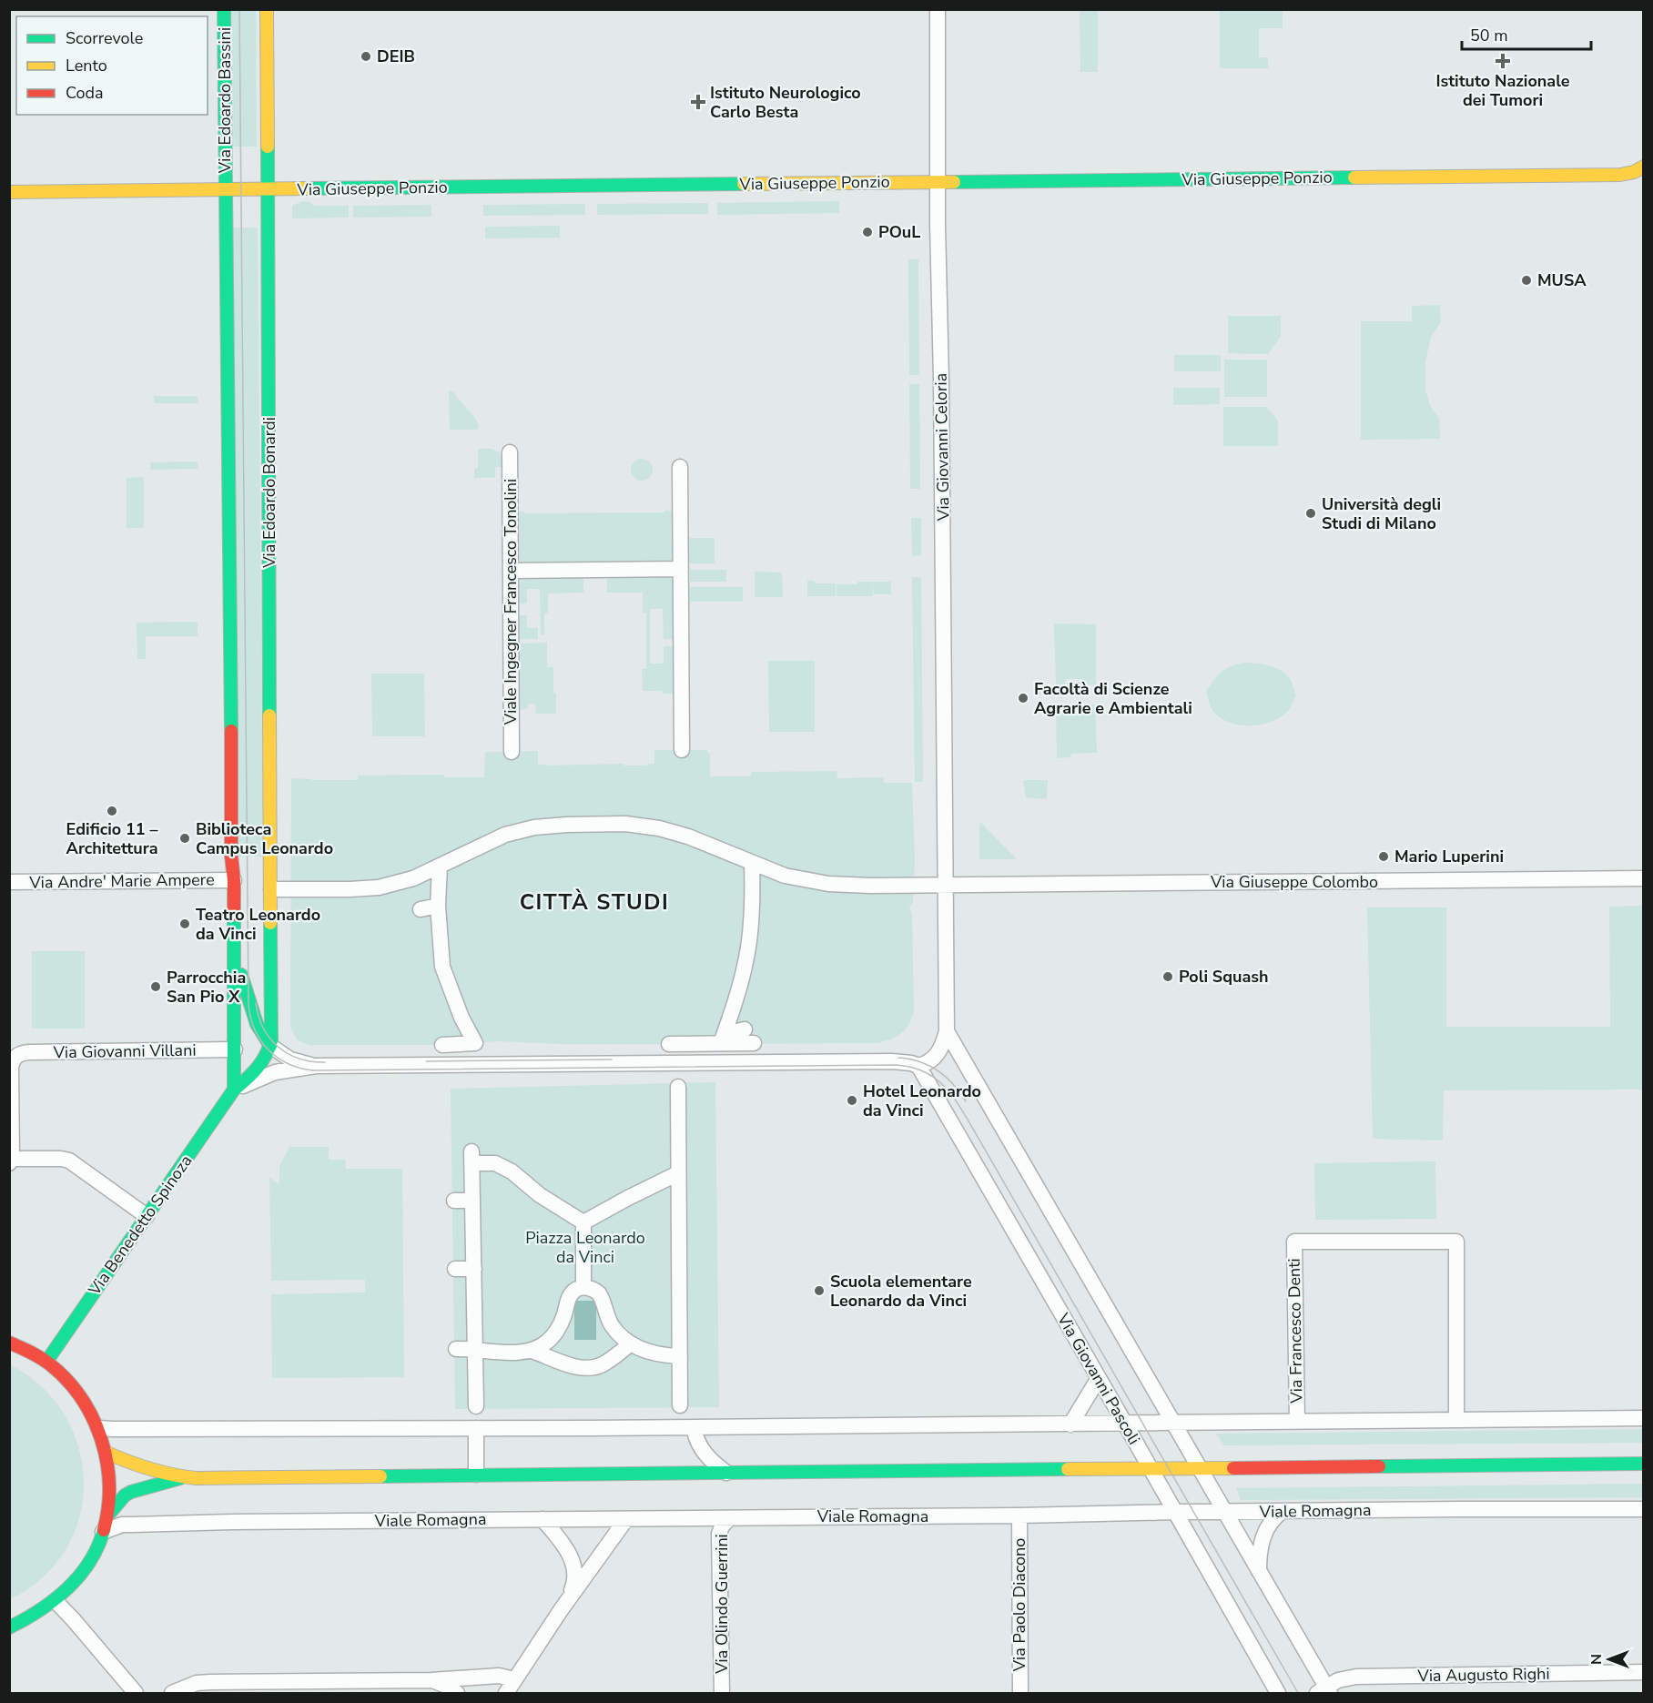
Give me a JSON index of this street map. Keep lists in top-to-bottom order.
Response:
{
  "streets": {
    "street": [
      "Via Edoardo Bassini",
      "Via Giuseppe Ponzio",
      "Via Giovanni Celoria",
      "Via Edoardo Bonardi",
      "Viale Ingegner Francesco Tonolini",
      "Via Andre' Marie Ampere",
      "Via Giuseppe Colombo",
      "Via Giovanni Villani",
      "Via Benedetto Spinoza",
      "Via Francesco Denti",
      "Via Giovanni Pascoli",
      "Viale Romagna",
      "Via Olindo Guerrini",
      "Via Paolo Diacono",
      "Via Augusto Righi"
    ]
  },
  "crossings": [
    ["Via Edoardo Bassini", "Via Giuseppe Ponzio"],
    ["Via Giuseppe Ponzio", "Via Giovanni Celoria"],
    ["Via Giuseppe Ponzio", "Via Edoardo Bonardi"],
    ["Via Giovanni Celoria", "Via Giuseppe Colombo"],
    ["Via Giovanni Pascoli", "Viale Romagna"],
    ["Viale Romagna", "Via Olindo Guerrini"],
    ["Viale Romagna", "Via Paolo Diacono"]
  ],
  "districts": ["CITTÀ STUDI"],
  "parks": ["Piazza Leonardo da Vinci"],
  "places": {
    "other": [
      "DEIB",
      "POuL",
      "MUSA",
      "Università degli Studi di Milano",
      "Facoltà di Scienze Agrarie e Ambientali",
      "Edificio 11 – Architettura",
      "Biblioteca Campus Leonardo",
      "Mario Luperini",
      "Teatro Leonardo da Vinci",
      "Poli Squash",
      "Parrocchia San Pio X",
      "Hotel Leonardo da Vinci",
      "Scuola elementare Leonardo da Vinci"
    ],
    "health": ["Istituto Nazionale dei Tumori", "Istituto Neurologico Carlo Besta"]
  },
  "legend": ["Scorrevole", "Lento", "Coda"],
  "scale_bar": "50 m",
  "north": "left"
}
